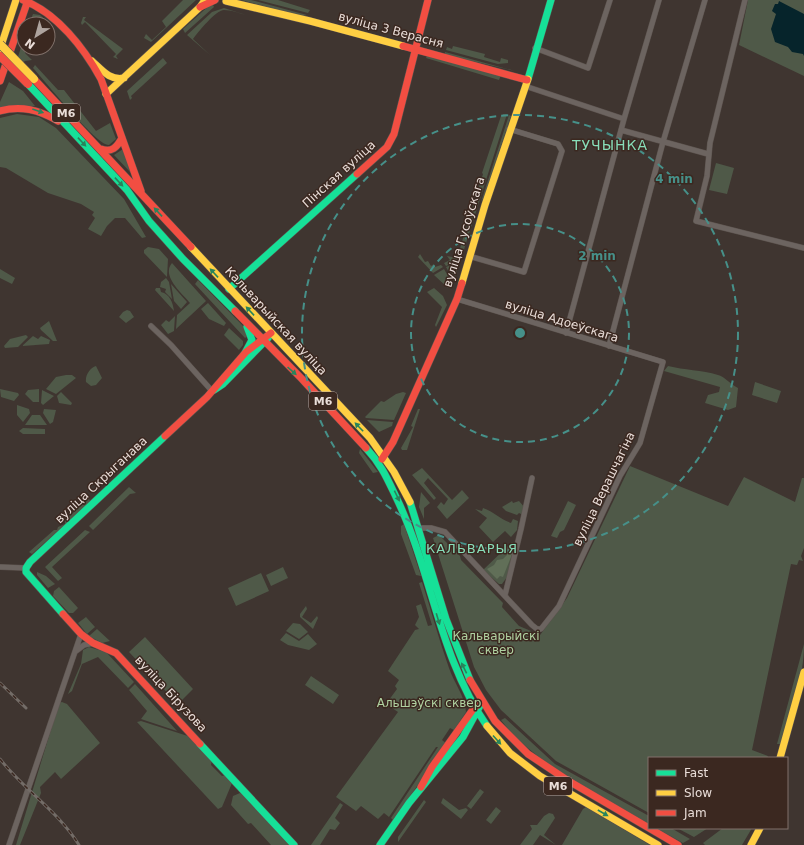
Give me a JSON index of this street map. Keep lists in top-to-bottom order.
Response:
{
  "streets": {
    "main road": [
      "вуліца 3 Верасня",
      "М6",
      "Пінская вуліца",
      "вуліца Гусоўскага",
      "Кальварыйская вуліца",
      "вуліца Скрыганава",
      "вуліца Бірузова"
    ],
    "street": ["вуліца Адоеўскага", "вуліца Верашчагіна"]
  },
  "crossings": [
    ["вуліца 3 Верасня", "Пінская вуліца"],
    ["вуліца 3 Верасня", "вуліца Гусоўскага"],
    ["М6", "Кальварыйская вуліца"],
    ["Пінская вуліца", "Кальварыйская вуліца"],
    ["вуліца Гусоўскага", "Кальварыйская вуліца"],
    ["вуліца Гусоўскага", "вуліца Адоеўскага"],
    ["Кальварыйская вуліца", "вуліца Скрыганава"],
    ["вуліца Адоеўскага", "вуліца Верашчагіна"],
    ["вуліца Скрыганава", "вуліца Бірузова"]
  ],
  "districts": ["ТУЧЫНКА", "КАЛЬВАРЫЯ"],
  "parks": ["Кальварыйскі сквер", "Альшэўскі сквер"],
  "legend": ["Fast", "Slow", "Jam"],
  "north": "bottom left",
  "rings": ["4 min", "2 min"]
}
